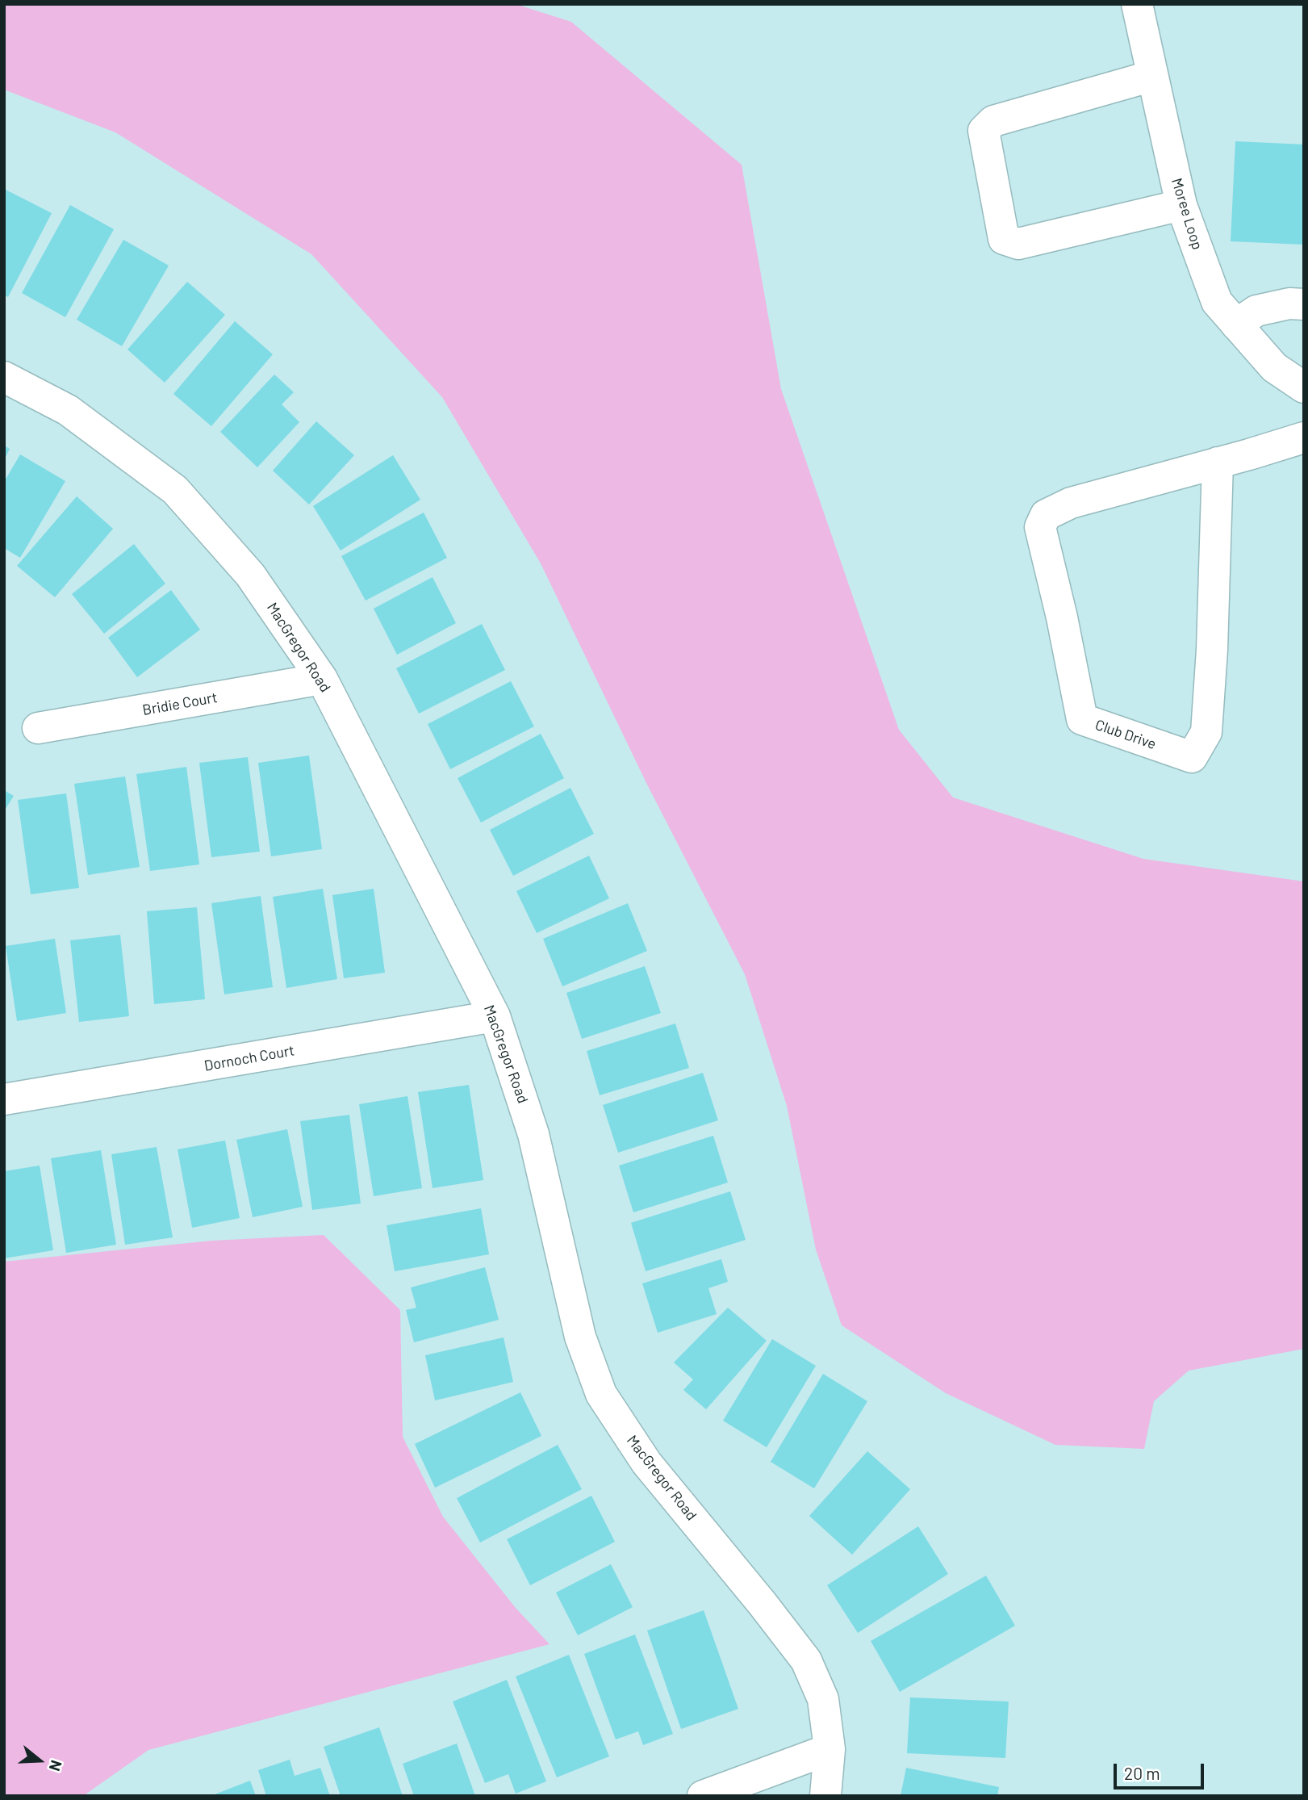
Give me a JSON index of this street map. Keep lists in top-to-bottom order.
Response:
{
  "streets": {
    "street": [
      "Moree Loop",
      "MacGregor Road",
      "Bridie Court",
      "Club Drive",
      "Dornoch Court"
    ]
  },
  "crossings": [
    ["MacGregor Road", "Bridie Court"],
    ["MacGregor Road", "Dornoch Court"]
  ],
  "scale_bar": "20 m",
  "north": "right"
}
